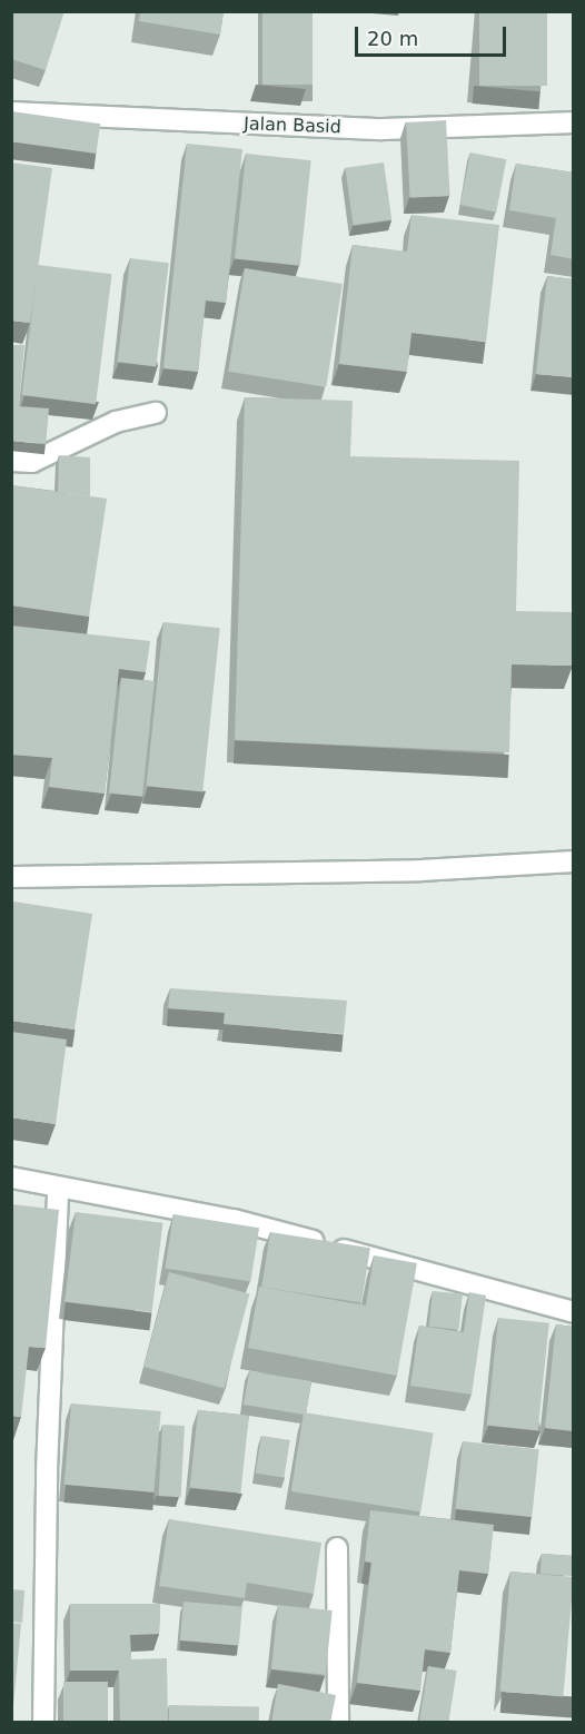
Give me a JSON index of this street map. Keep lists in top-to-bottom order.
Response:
{
  "streets": {
    "street": ["Jalan Basid"]
  },
  "scale_bar": "20 m"
}
